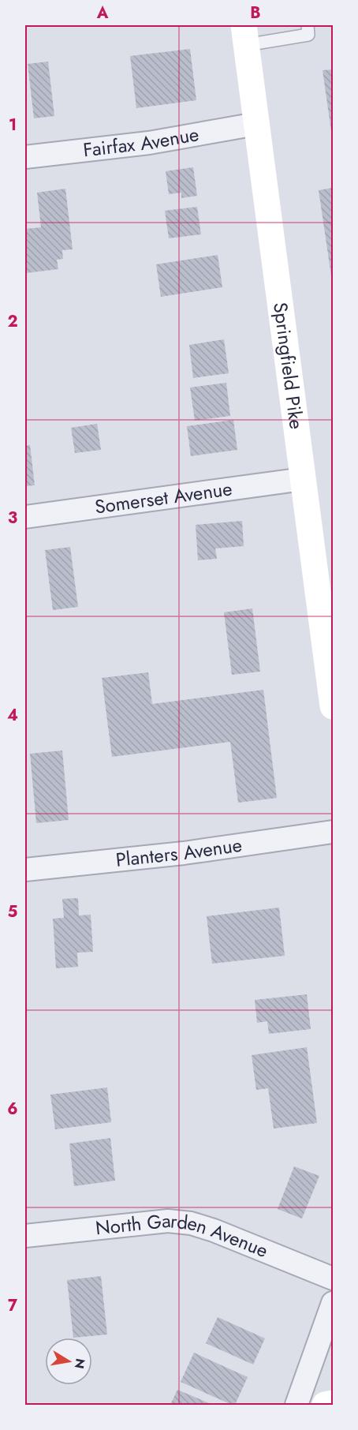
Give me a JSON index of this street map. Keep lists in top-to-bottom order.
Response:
{
  "streets": {
    "main road": ["Springfield Pike"],
    "street": [
      "Fairfax Avenue",
      "Somerset Avenue",
      "Planters Avenue",
      "North Garden Avenue"
    ]
  },
  "crossings": [
    ["Fairfax Avenue", "Springfield Pike"],
    ["Springfield Pike", "Somerset Avenue"]
  ],
  "north": "right",
  "grid": {
    "columns": ["A", "B"],
    "rows": [
      "1",
      "2",
      "3",
      "4",
      "5",
      "6",
      "7"
    ]
  }
}
